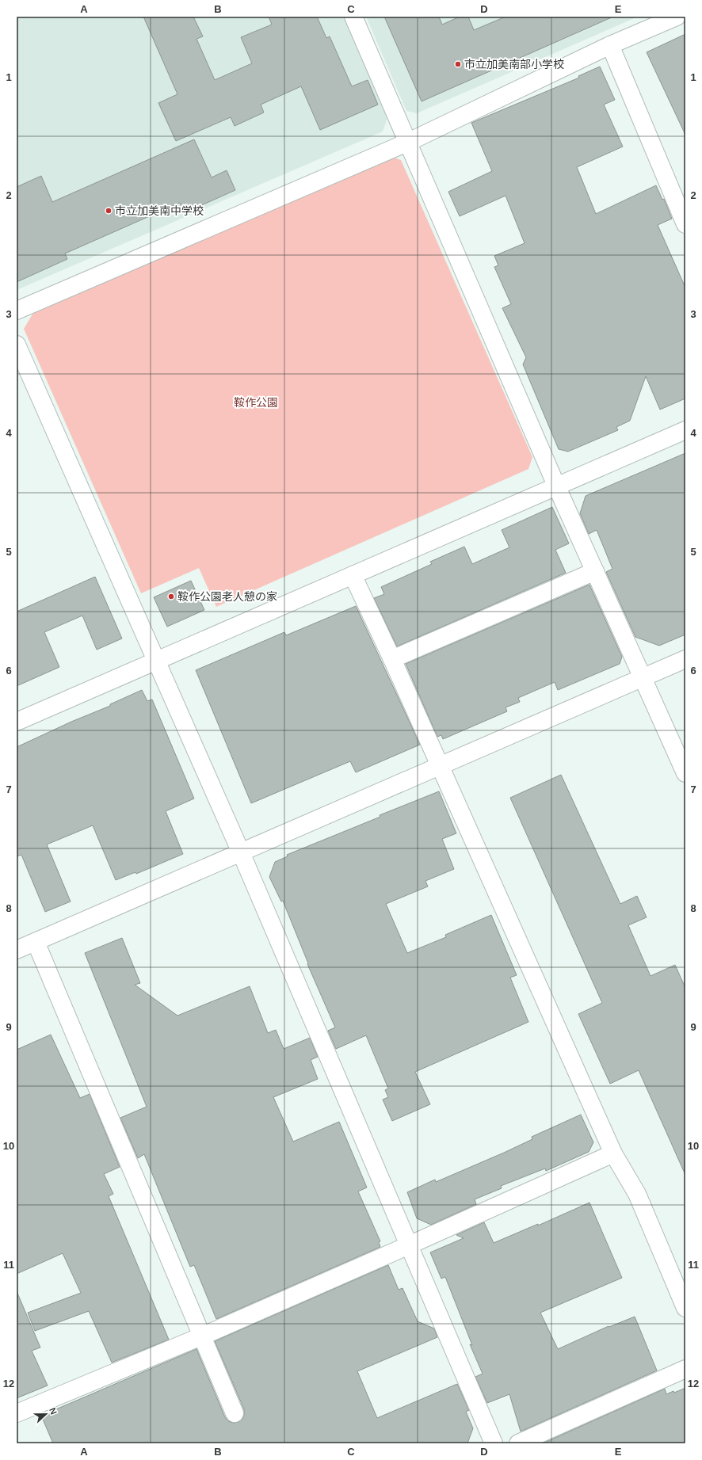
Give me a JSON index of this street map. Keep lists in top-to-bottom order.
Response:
{
  "parks": ["鞍作公園"],
  "places": ["市立加美南部小学校", "市立加美南中学校", "鞍作公園老人憩の家"],
  "north": "right",
  "grid": {
    "columns": [
      "A",
      "B",
      "C",
      "D",
      "E"
    ],
    "rows": [
      "1",
      "2",
      "3",
      "4",
      "5",
      "6",
      "7",
      "8",
      "9",
      "10",
      "11",
      "12"
    ]
  }
}
